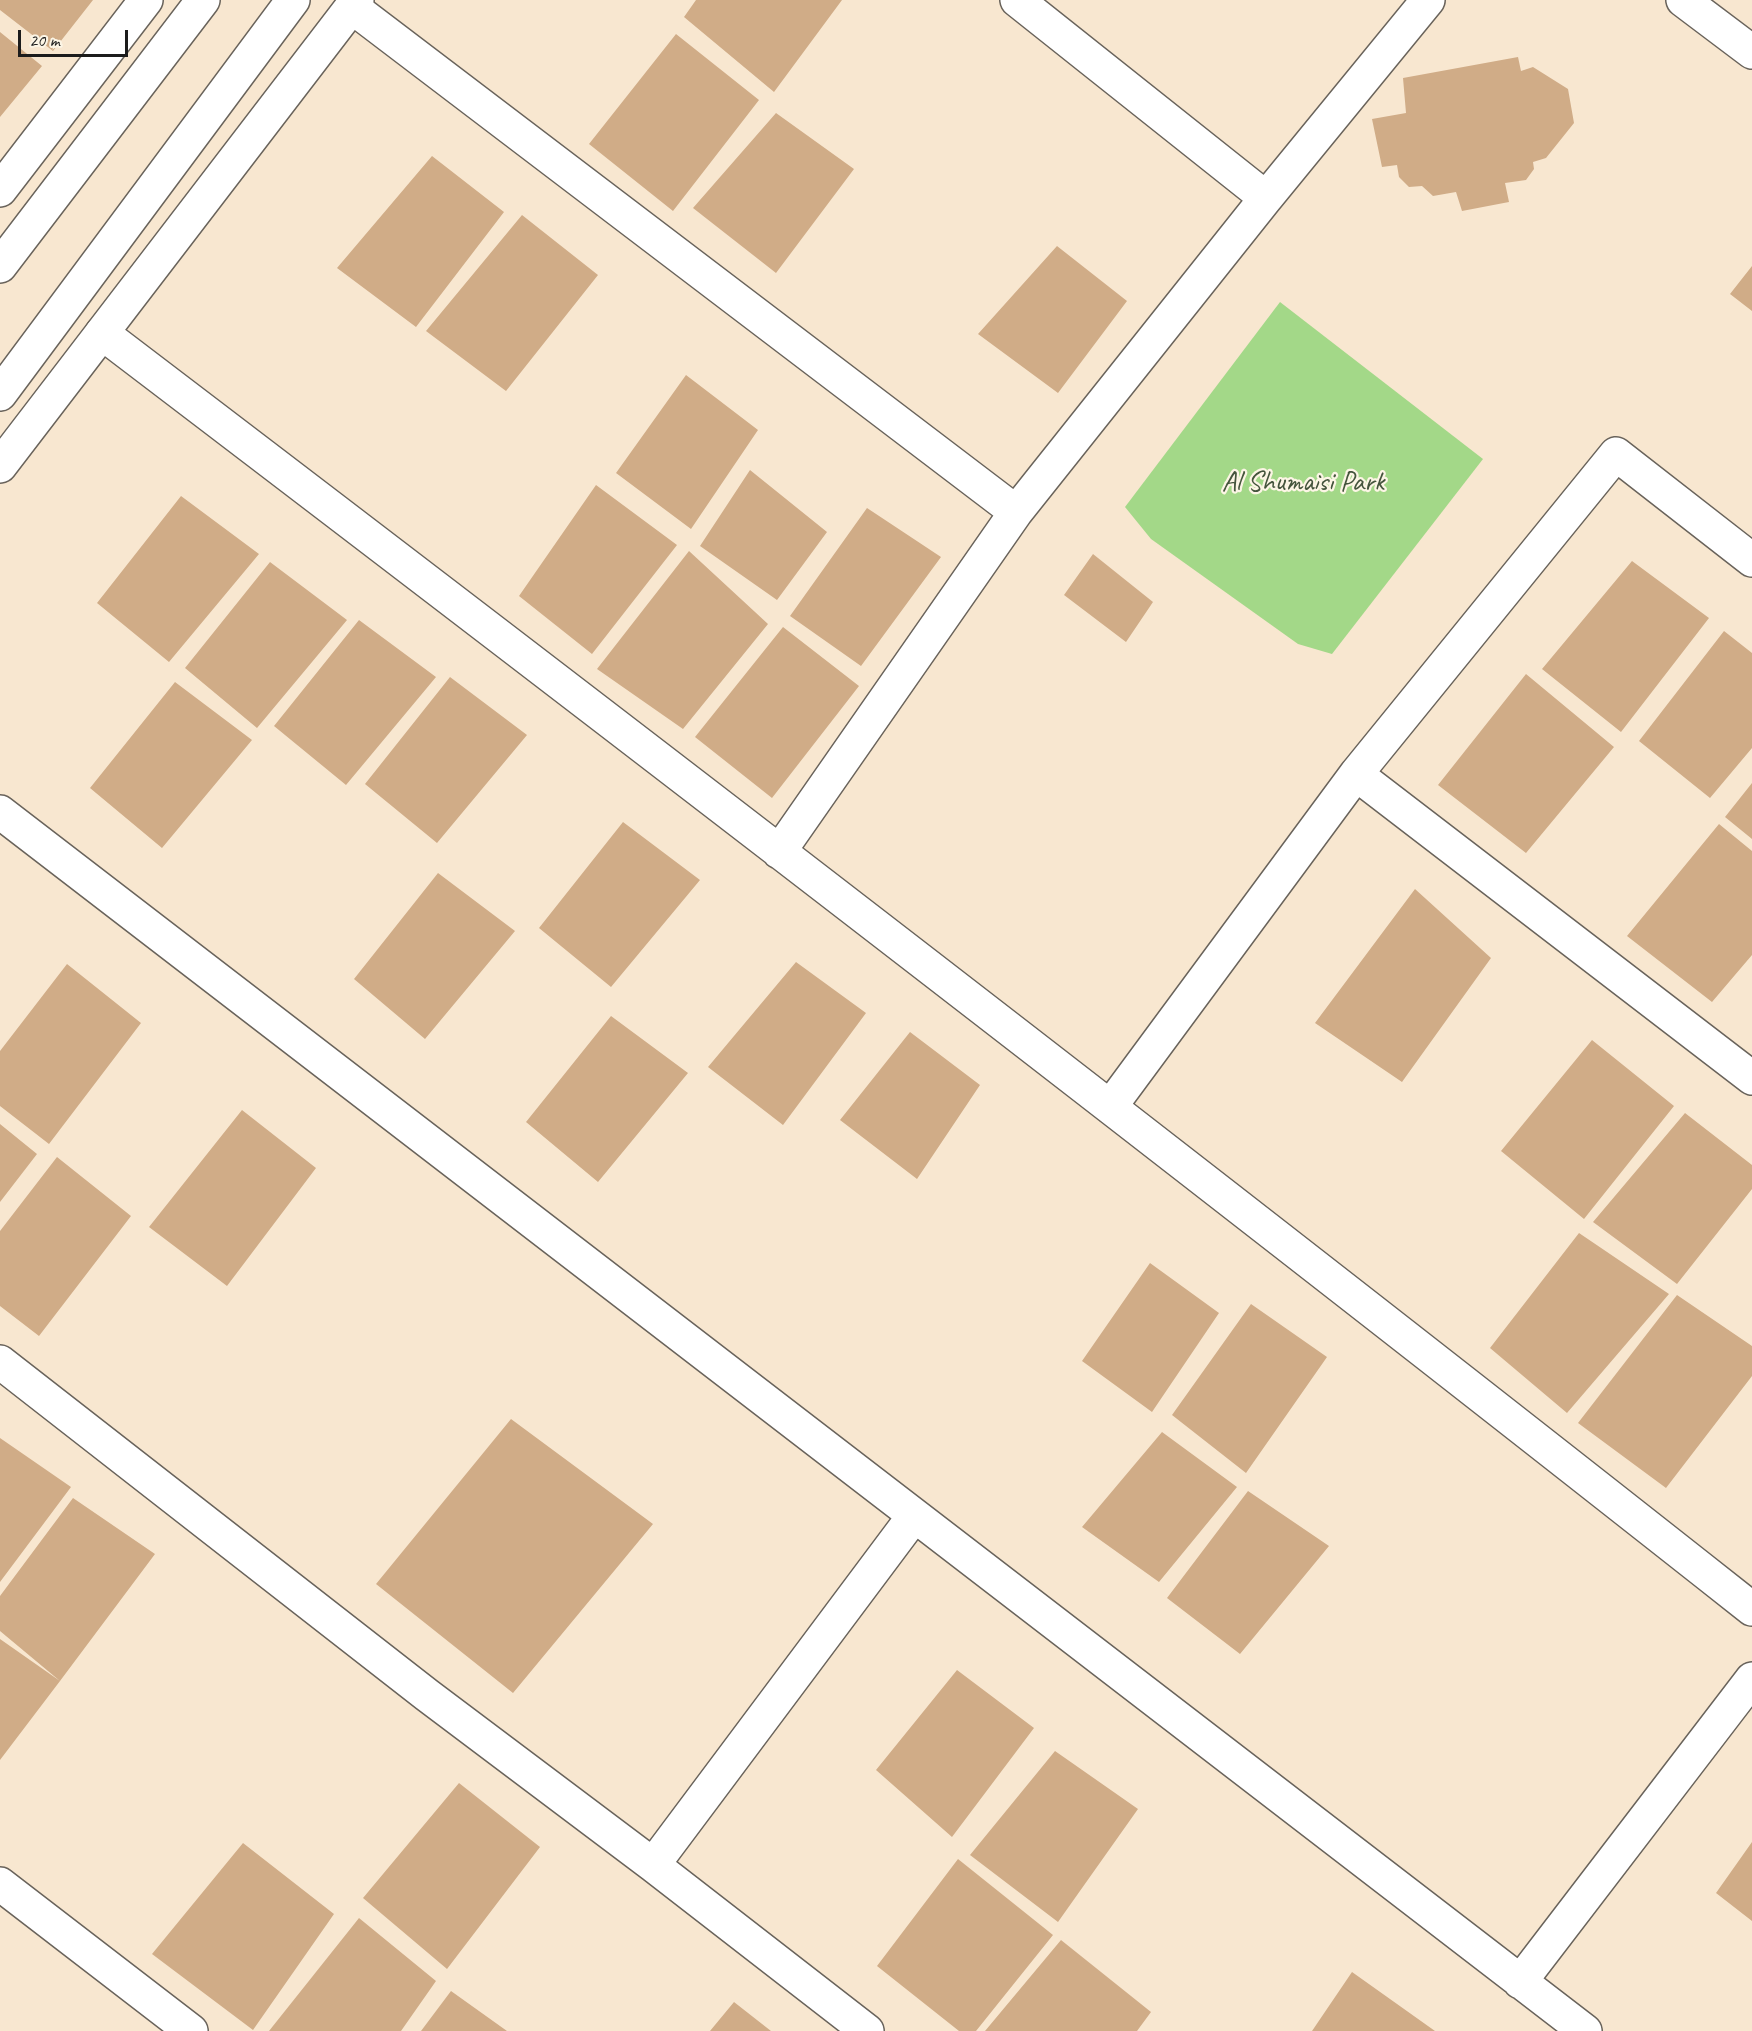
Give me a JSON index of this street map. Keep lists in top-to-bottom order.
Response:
{
  "parks": ["Al Shumaisi Park"],
  "scale_bar": "20 m"
}
